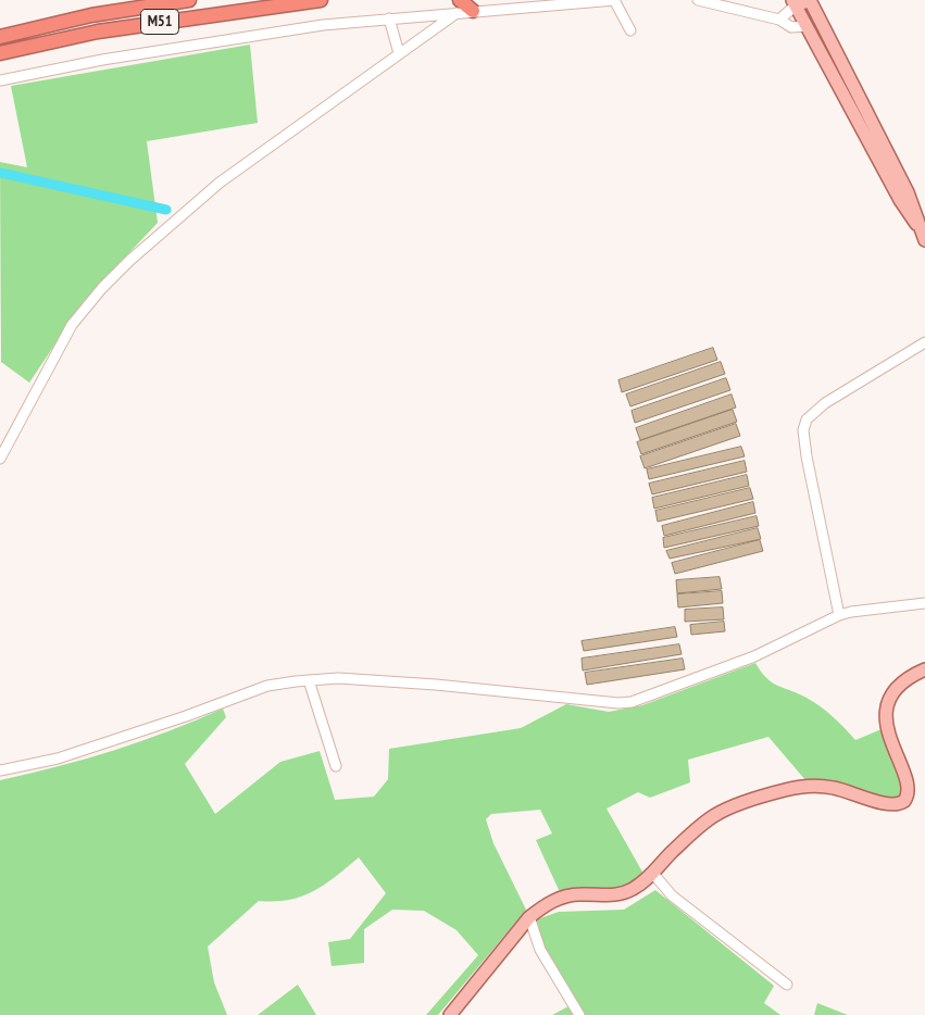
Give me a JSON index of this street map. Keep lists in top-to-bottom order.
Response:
{
  "streets": {
    "highway": ["M51"]
  }
}
